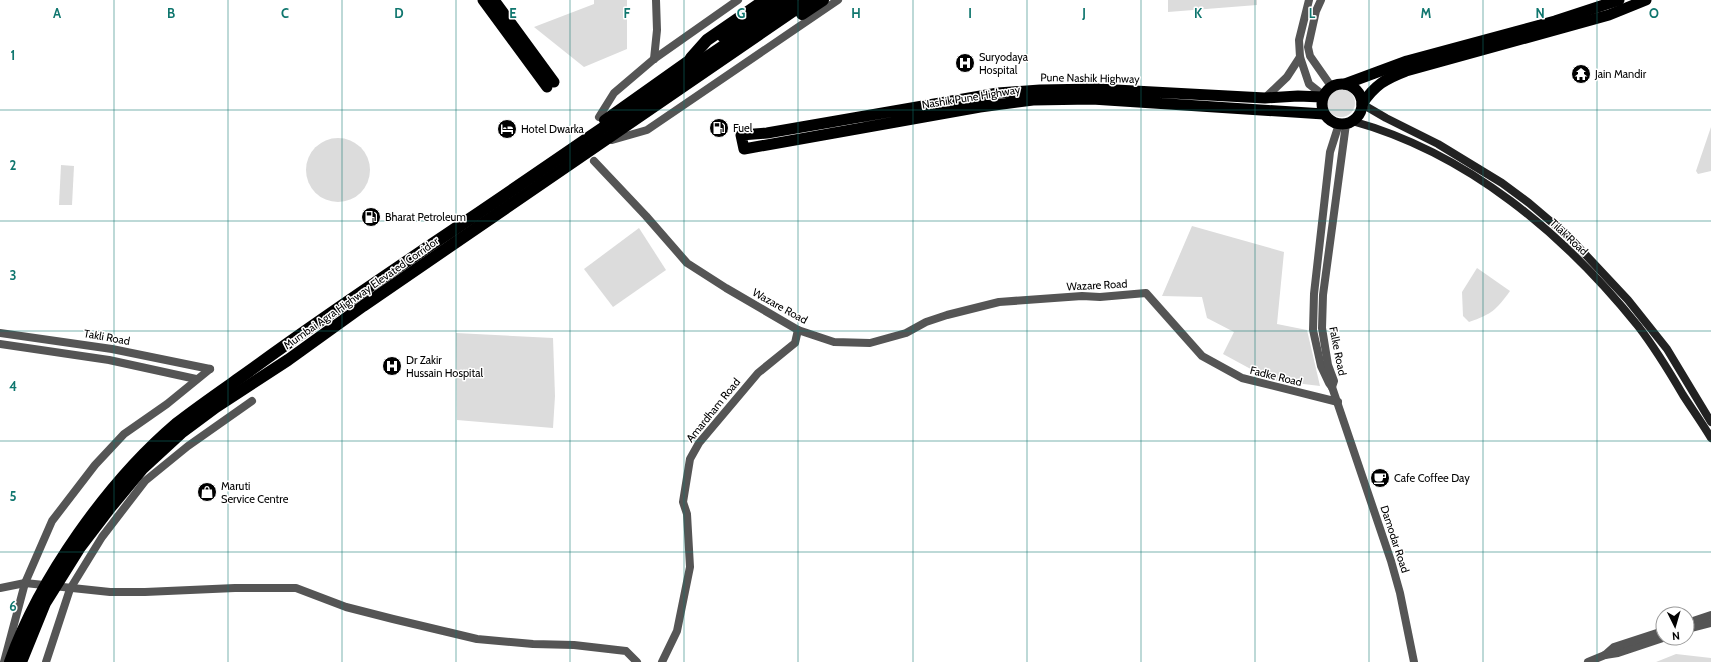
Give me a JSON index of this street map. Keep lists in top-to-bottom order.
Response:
{
  "streets": {
    "highway": ["Pune Nashik Highway", "Nashik Pune Highway", "Mumbai Agra Highway Elevated Corridor"],
    "main road": ["Tilak Road"],
    "street": [
      "Wazare Road",
      "Takli Road",
      "Falke Road",
      "Fadke Road",
      "Amardham Road",
      "Damodar Road"
    ]
  },
  "crossings": [
    ["Pune Nashik Highway", "Nashik Pune Highway"],
    ["Pune Nashik Highway", "Tilak Road"],
    ["Pune Nashik Highway", "Falke Road"],
    ["Nashik Pune Highway", "Tilak Road"],
    ["Nashik Pune Highway", "Falke Road"],
    ["Tilak Road", "Falke Road"],
    ["Wazare Road", "Fadke Road"],
    ["Wazare Road", "Amardham Road"],
    ["Falke Road", "Damodar Road"],
    ["Fadke Road", "Damodar Road"]
  ],
  "places": {
    "hospital": ["Suryodaya Hospital", "Dr Zakir Hussain Hospital"],
    "temple": ["Jain Mandir"],
    "fuel station": ["Fuel", "Bharat Petroleum"],
    "hotel": ["Hotel Dwarka"],
    "cafe": ["Cafe Coffee Day"],
    "shop": ["Maruti Service Centre"]
  },
  "north": "bottom",
  "grid": {
    "columns": [
      "A",
      "B",
      "C",
      "D",
      "E",
      "F",
      "G",
      "H",
      "I",
      "J",
      "K",
      "L",
      "M",
      "N",
      "O"
    ],
    "rows": [
      "1",
      "2",
      "3",
      "4",
      "5",
      "6"
    ]
  }
}
